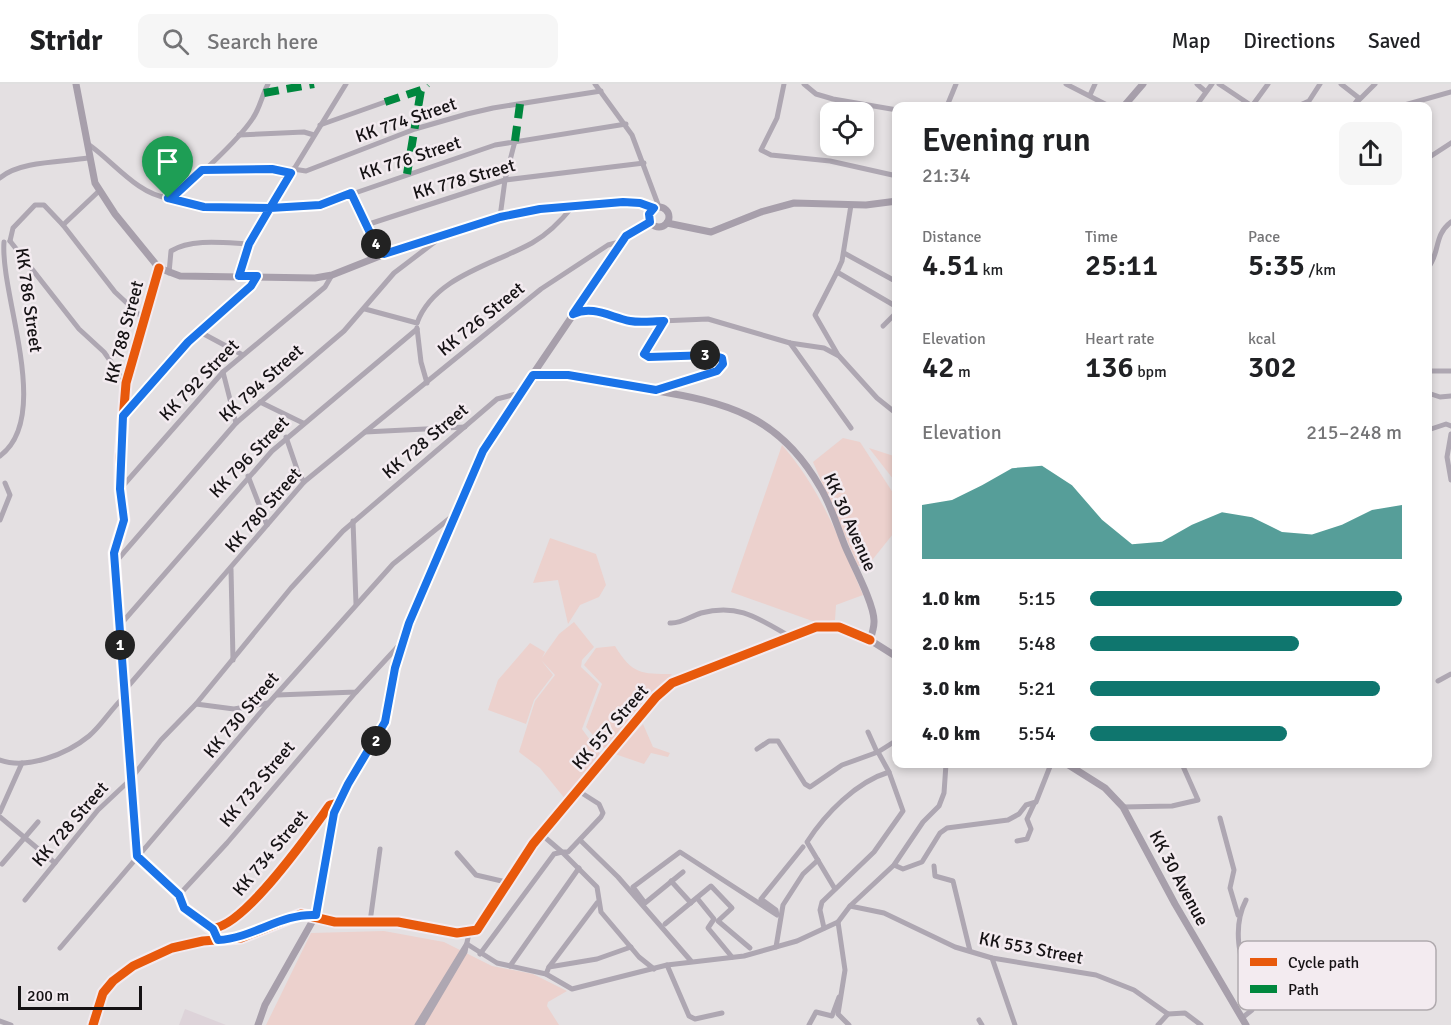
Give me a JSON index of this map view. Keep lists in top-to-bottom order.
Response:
{
  "streets": {
    "main road": ["KK 30 Avenue"],
    "street": [
      "KK 774 Street",
      "KK 776 Street",
      "KK 778 Street",
      "KK 786 Street",
      "KK 726 Street",
      "KK 788 Street",
      "KK 792 Street",
      "KK 794 Street",
      "KK 728 Street",
      "KK 796 Street",
      "KK 780 Street",
      "KK 730 Street",
      "KK 557 Street",
      "KK 732 Street",
      "KK 734 Street",
      "KK 553 Street"
    ]
  },
  "crossings": [
    ["KK 726 Street", "KK 780 Street"],
    ["KK 788 Street", "KK 792 Street"],
    ["KK 788 Street", "KK 794 Street"],
    ["KK 788 Street", "KK 728 Street"],
    ["KK 788 Street", "KK 796 Street"],
    ["KK 788 Street", "KK 780 Street"],
    ["KK 788 Street", "KK 730 Street"],
    ["KK 30 Avenue", "KK 557 Street"]
  ],
  "legend": ["Cycle path", "Path"],
  "scale_bar": "200 m",
  "page": {
    "header": "Stridr",
    "search": "Search here",
    "nav": ["Map", "Directions", "Saved"],
    "heading": ["Evening run", "21:34"],
    "stats": [
      ["Distance", "4.51 km"],
      ["Time", "25:11"],
      ["Pace", "5:35 /km"],
      ["Elevation", "42 m"],
      ["Heart rate", "136 bpm"],
      ["kcal", "302"]
    ],
    "pins": [
      "4",
      "3",
      "1",
      "2"
    ],
    "chart": ["Elevation", "215–248 m"],
    "list": [
      {
        "name": "1.0 km",
        "note": "5:15"
      },
      {
        "name": "2.0 km",
        "note": "5:48"
      },
      {
        "name": "3.0 km",
        "note": "5:21"
      },
      {
        "name": "4.0 km",
        "note": "5:54"
      }
    ],
    "scale": "200 m"
  }
}
